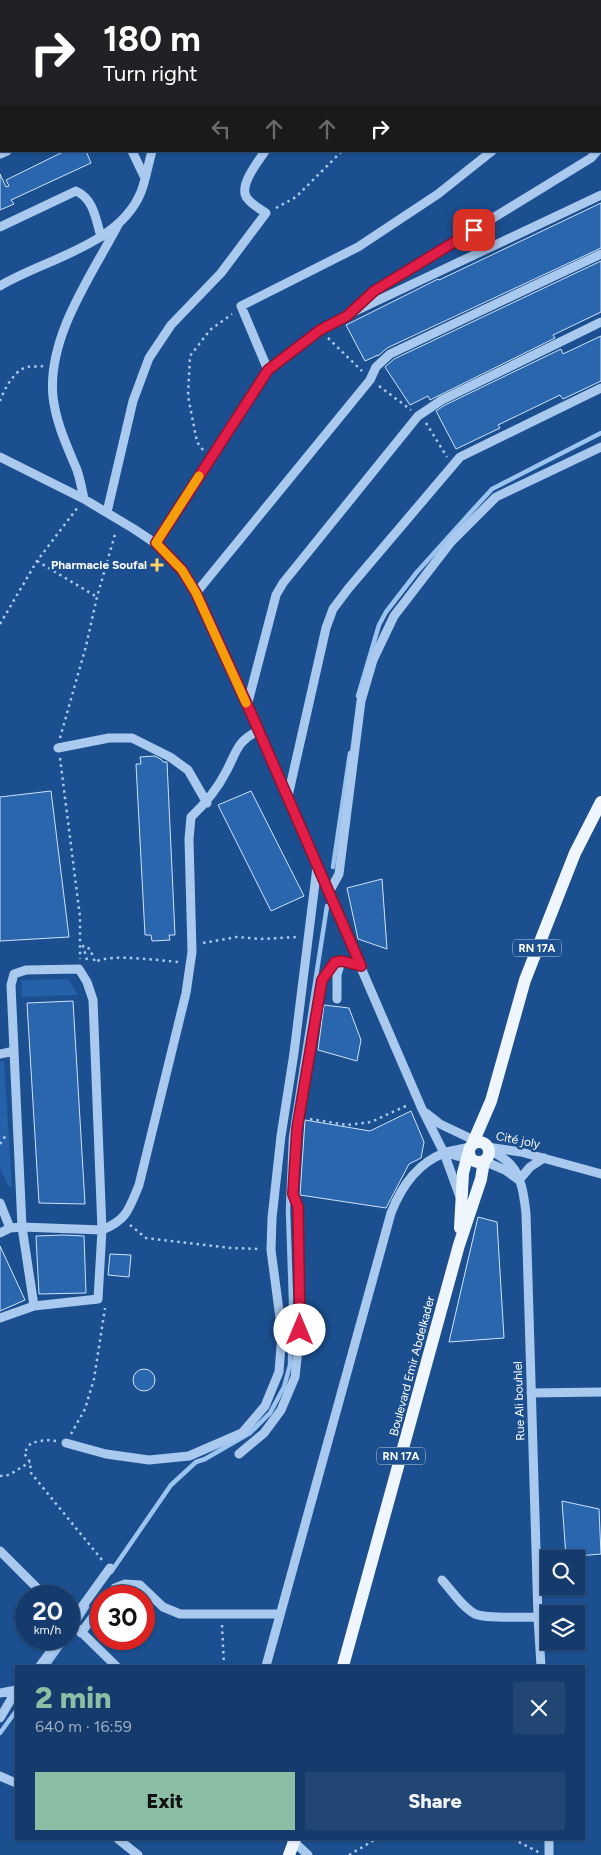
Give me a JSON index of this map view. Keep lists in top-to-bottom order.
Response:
{
  "streets": {
    "main road": ["RN 17A", "Boulevard Emir Abdelkader"],
    "street": ["Cité joly", "Rue Ali bouhlel"]
  },
  "crossings": [
    ["RN 17A", "Cité joly"],
    ["RN 17A", "Boulevard Emir Abdelkader"],
    ["Cité joly", "Boulevard Emir Abdelkader"],
    ["Cité joly", "Rue Ali bouhlel"]
  ],
  "places": {
    "health": ["Pharmacie Soufal"]
  },
  "page": {
    "turn": ["180 m", "Turn right"],
    "speed": "20 km/h",
    "limit": "30",
    "heading": ["2 min", "640 m · 16:59"],
    "buttons": ["Exit", "Share"]
  }
}
